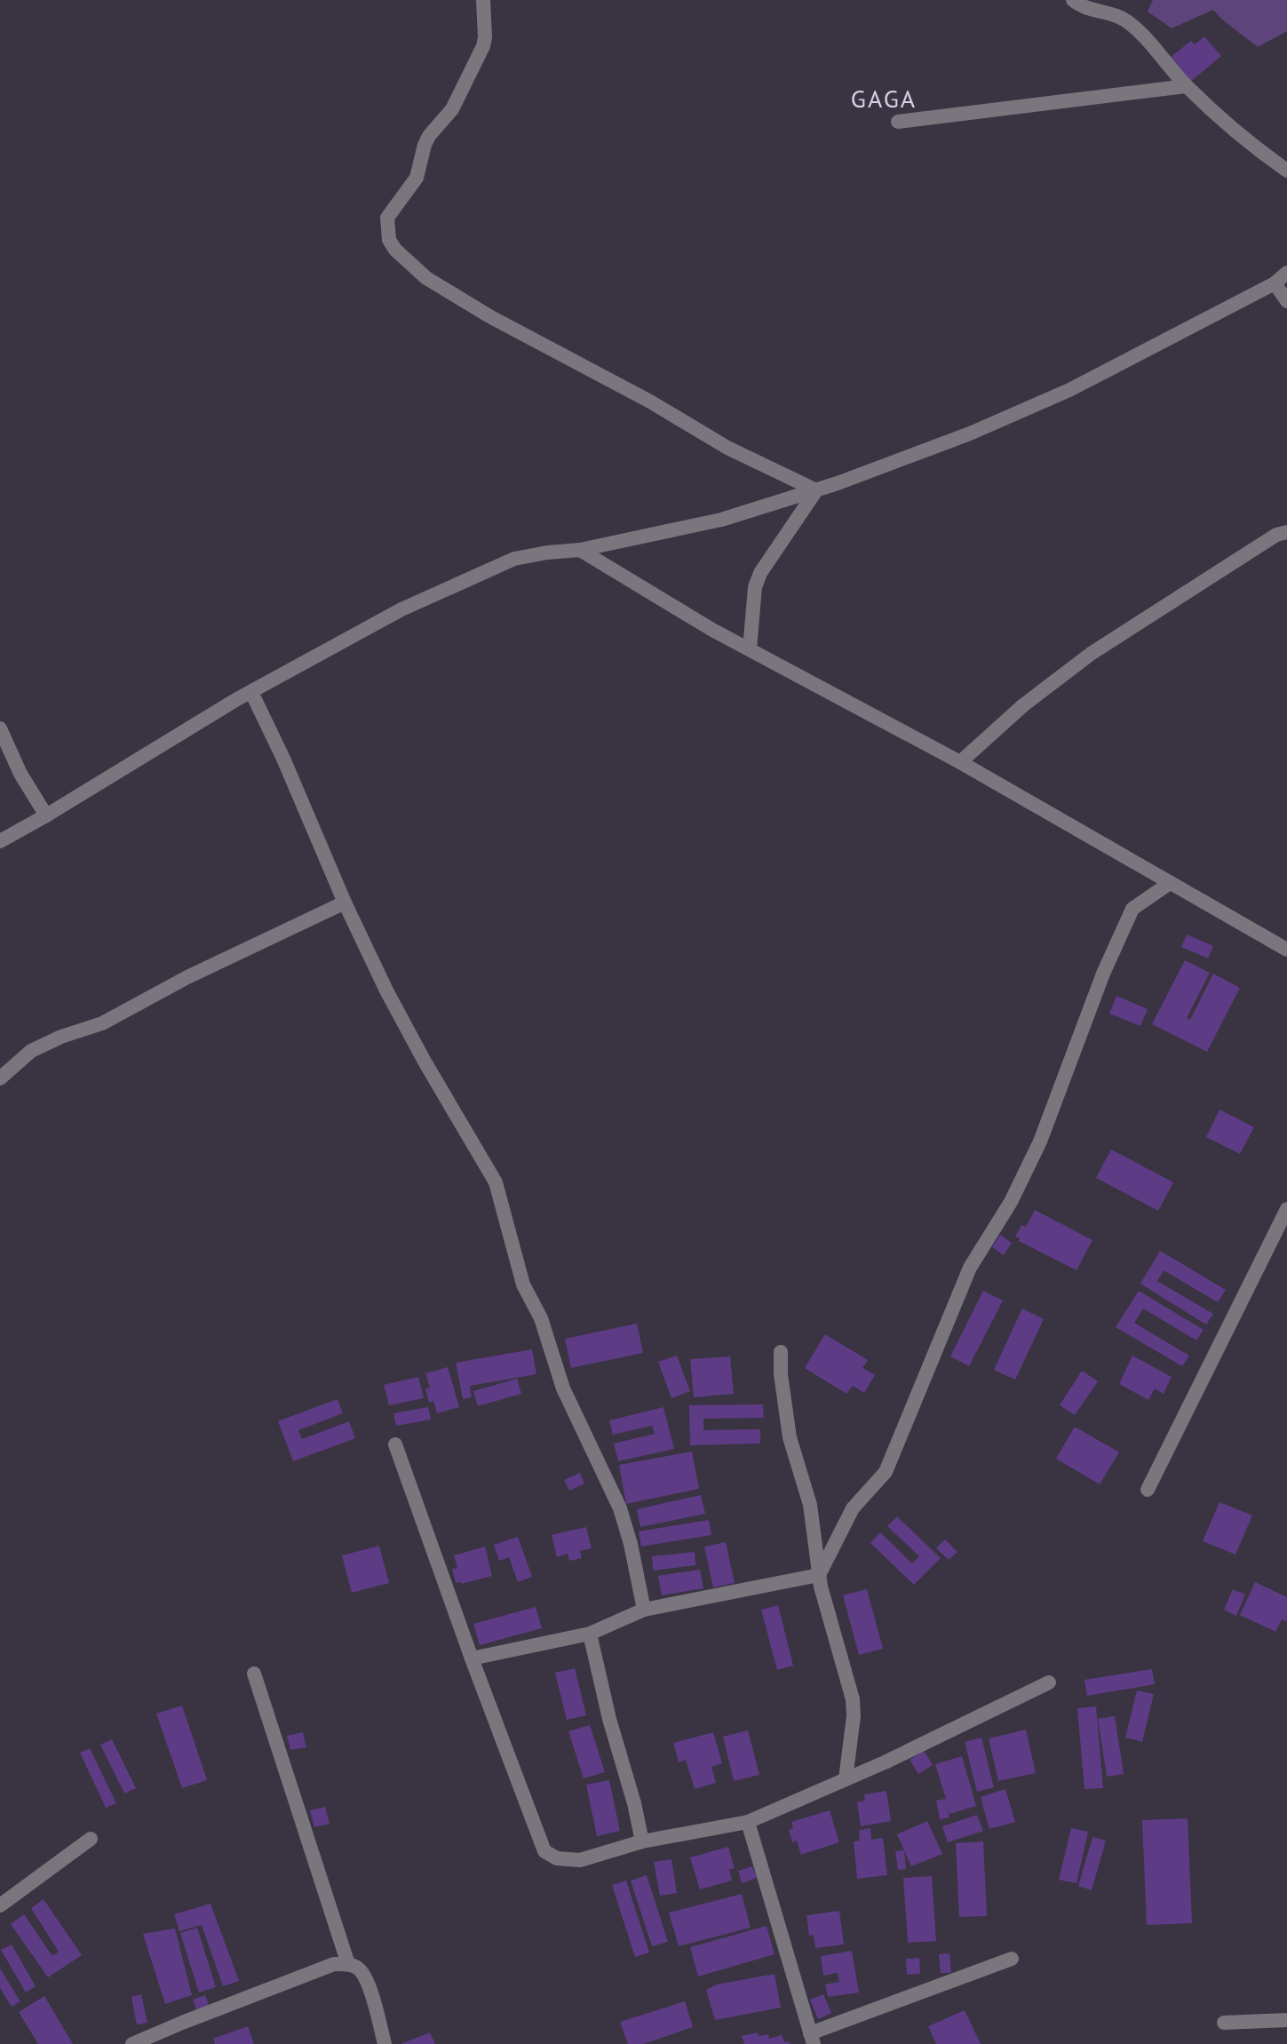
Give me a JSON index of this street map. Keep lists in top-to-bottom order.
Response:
{
  "districts": ["GAGA"]
}
